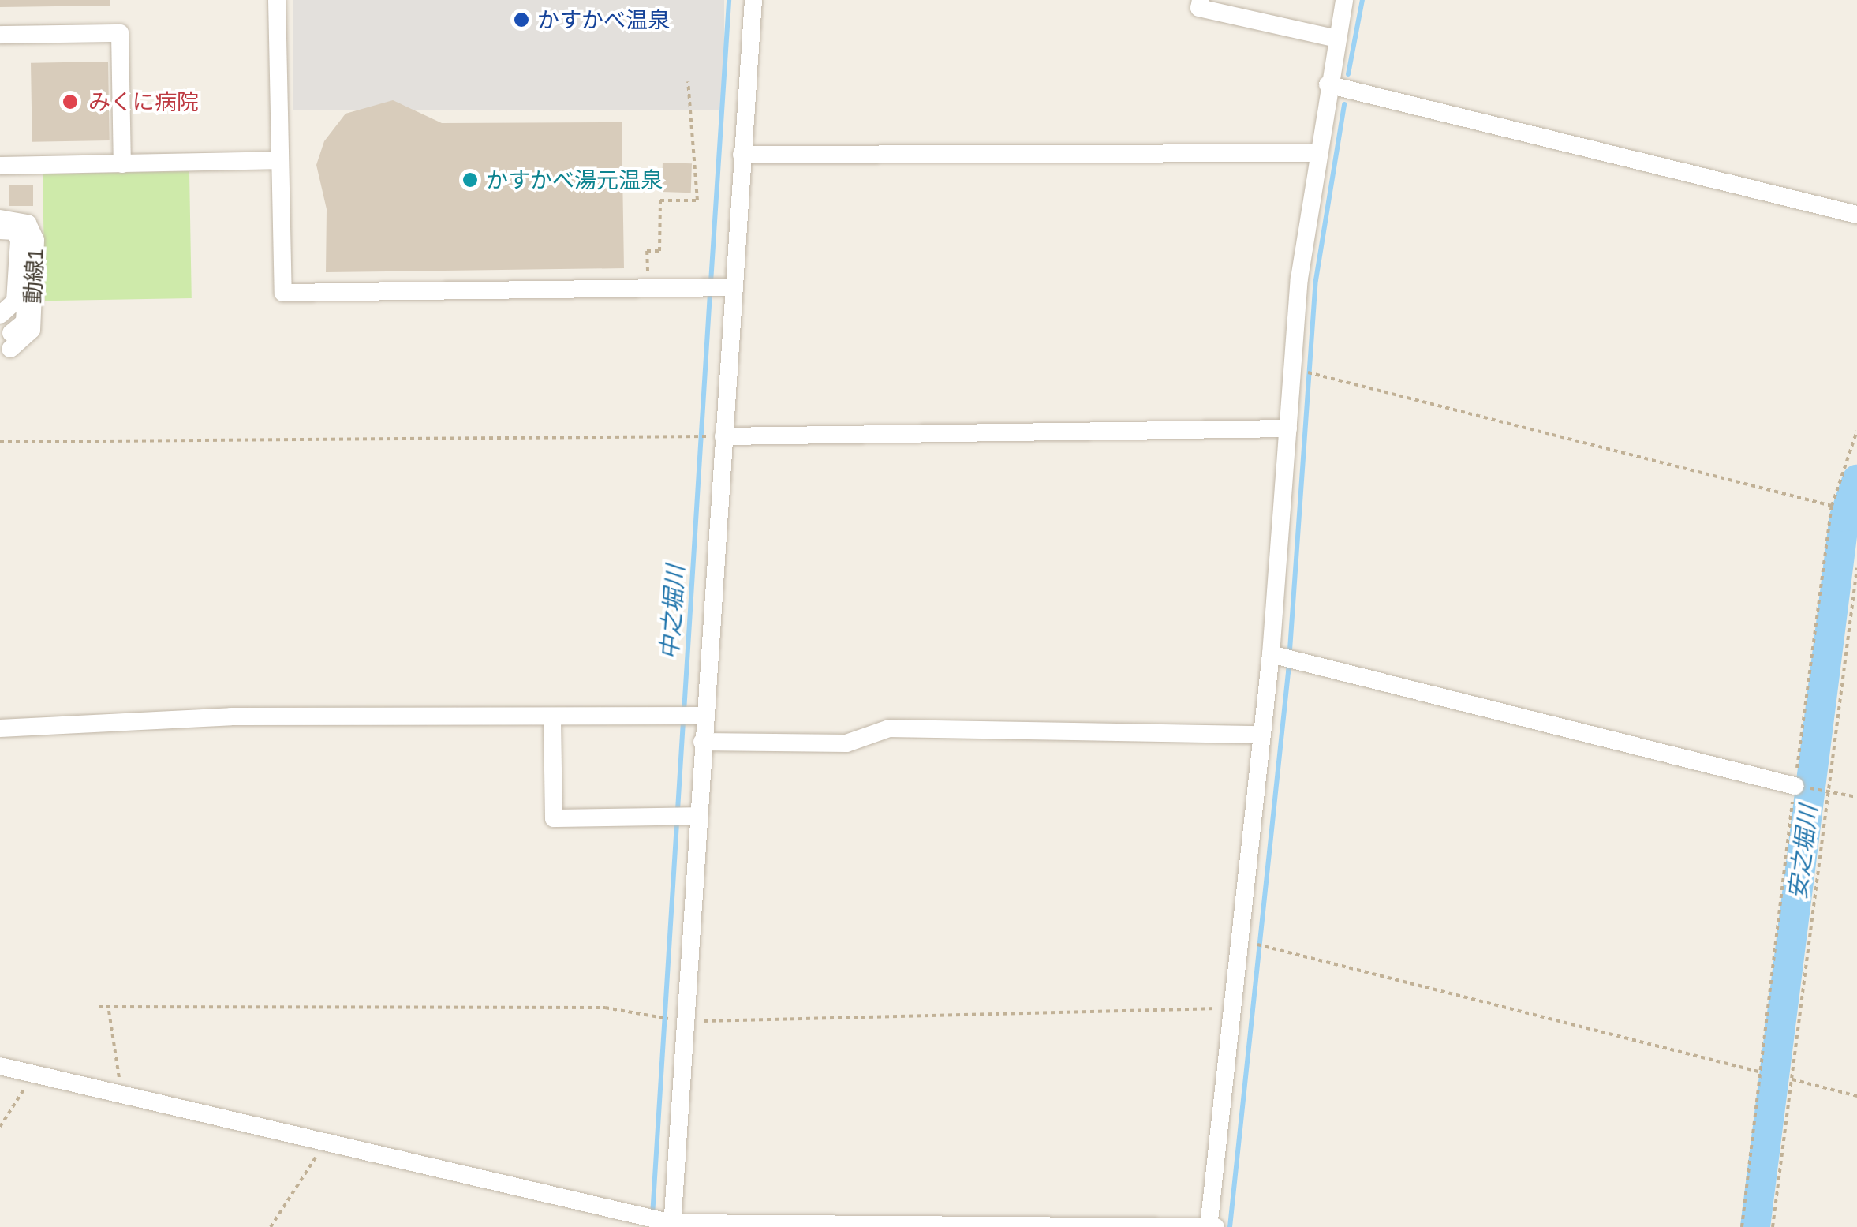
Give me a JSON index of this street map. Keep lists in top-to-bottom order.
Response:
{
  "streets": {
    "street": ["動線1"]
  },
  "water": ["中之堀川", "安之堀川"],
  "places": ["かすかべ温泉", "みくに病院", "かすかべ湯元温泉"]
}
